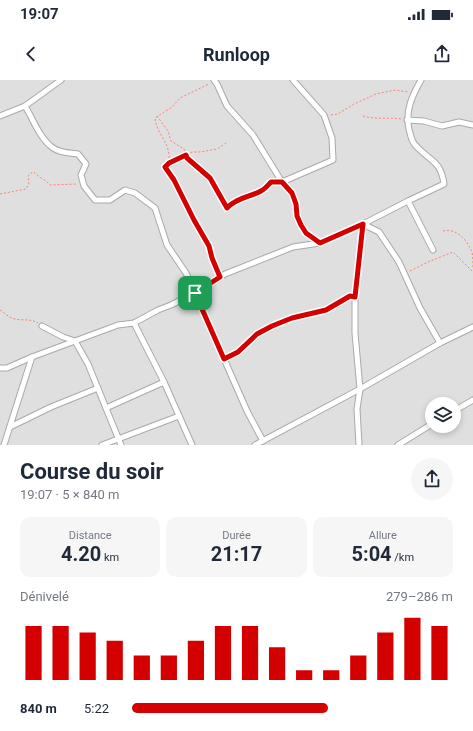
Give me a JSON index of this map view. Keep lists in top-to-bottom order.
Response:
{
  "page": {
    "status": "19:07",
    "header": "Runloop",
    "heading": ["Course du soir", "19:07 · 5 × 840 m"],
    "stats": [
      ["Distance", "4.20 km"],
      ["Durée", "21:17"],
      ["Allure", "5:04 /km"]
    ],
    "chart": ["Dénivelé", "279–286 m"],
    "list": [
      {
        "name": "840 m",
        "note": "5:22"
      }
    ]
  }
}
